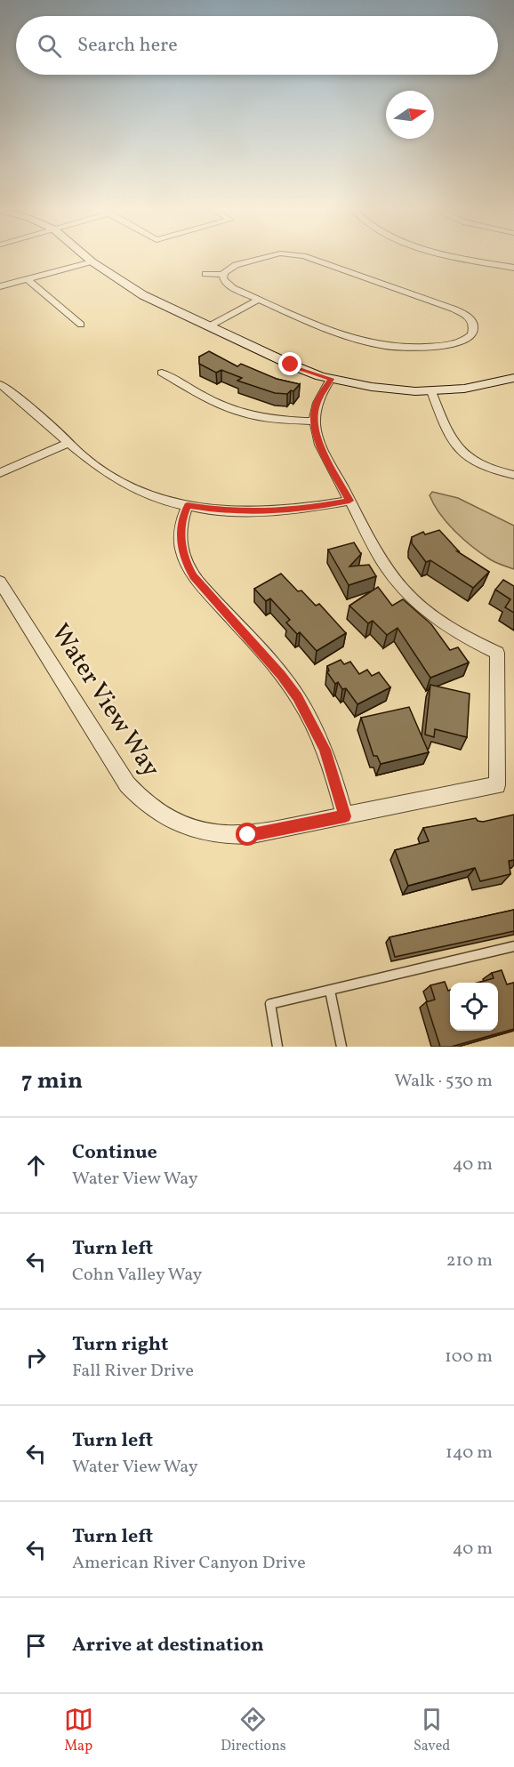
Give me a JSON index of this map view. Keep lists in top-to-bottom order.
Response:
{
  "streets": {
    "street": ["Water View Way"]
  },
  "north": "right",
  "page": {
    "search": "Search here",
    "heading": ["7 min", "Walk · 530 m"],
    "list": [
      ["Continue", "Water View Way", "40 m"],
      ["Turn left", "Cohn Valley Way", "210 m"],
      ["Turn right", "Fall River Drive", "100 m"],
      ["Turn left", "Water View Way", "140 m"],
      ["Turn left", "American River Canyon Drive", "40 m"],
      "Arrive at destination"
    ],
    "nav": ["Map", "Directions", "Saved"]
  }
}
